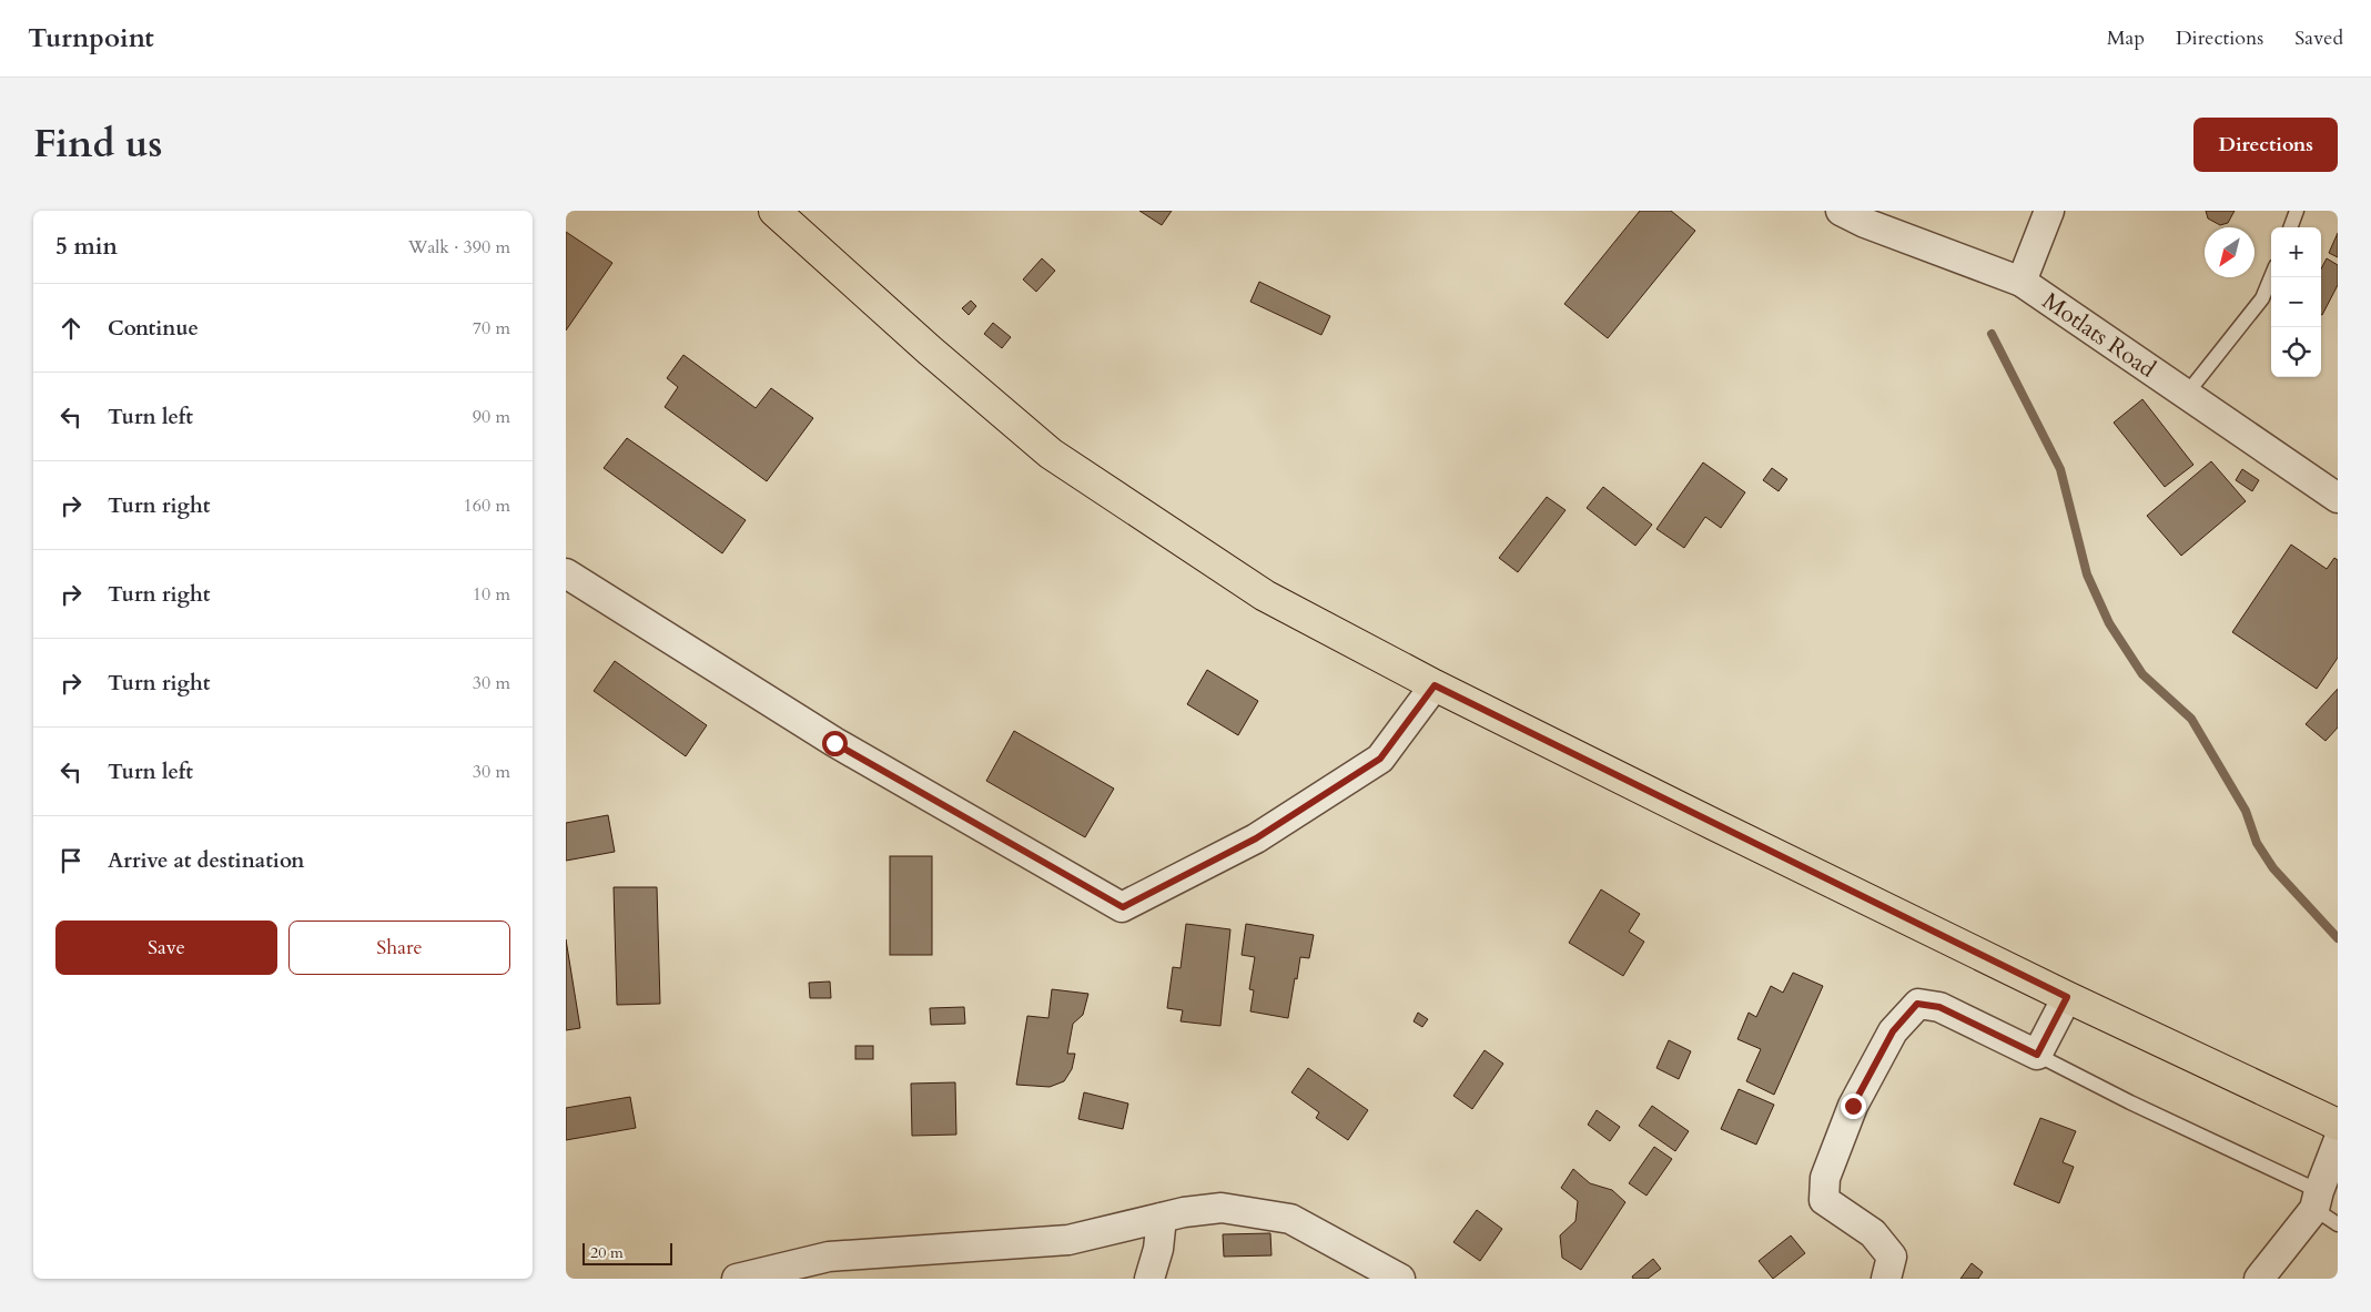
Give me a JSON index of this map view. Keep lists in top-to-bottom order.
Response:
{
  "streets": {
    "street": ["Motlats Road"]
  },
  "scale_bar": "20 m",
  "north": "bottom left",
  "page": {
    "header": "Turnpoint",
    "nav": ["Map", "Directions", "Saved"],
    "title": "Find us",
    "buttons": [
      "Directions",
      ["Save", "Share"]
    ],
    "heading": ["5 min", "Walk · 390 m"],
    "map_buttons": ["+", "−"],
    "list": [
      ["Continue", "70 m"],
      ["Turn left", "90 m"],
      ["Turn right", "160 m"],
      ["Turn right", "10 m"],
      ["Turn right", "30 m"],
      ["Turn left", "30 m"],
      "Arrive at destination"
    ],
    "scale": "20 m"
  }
}
